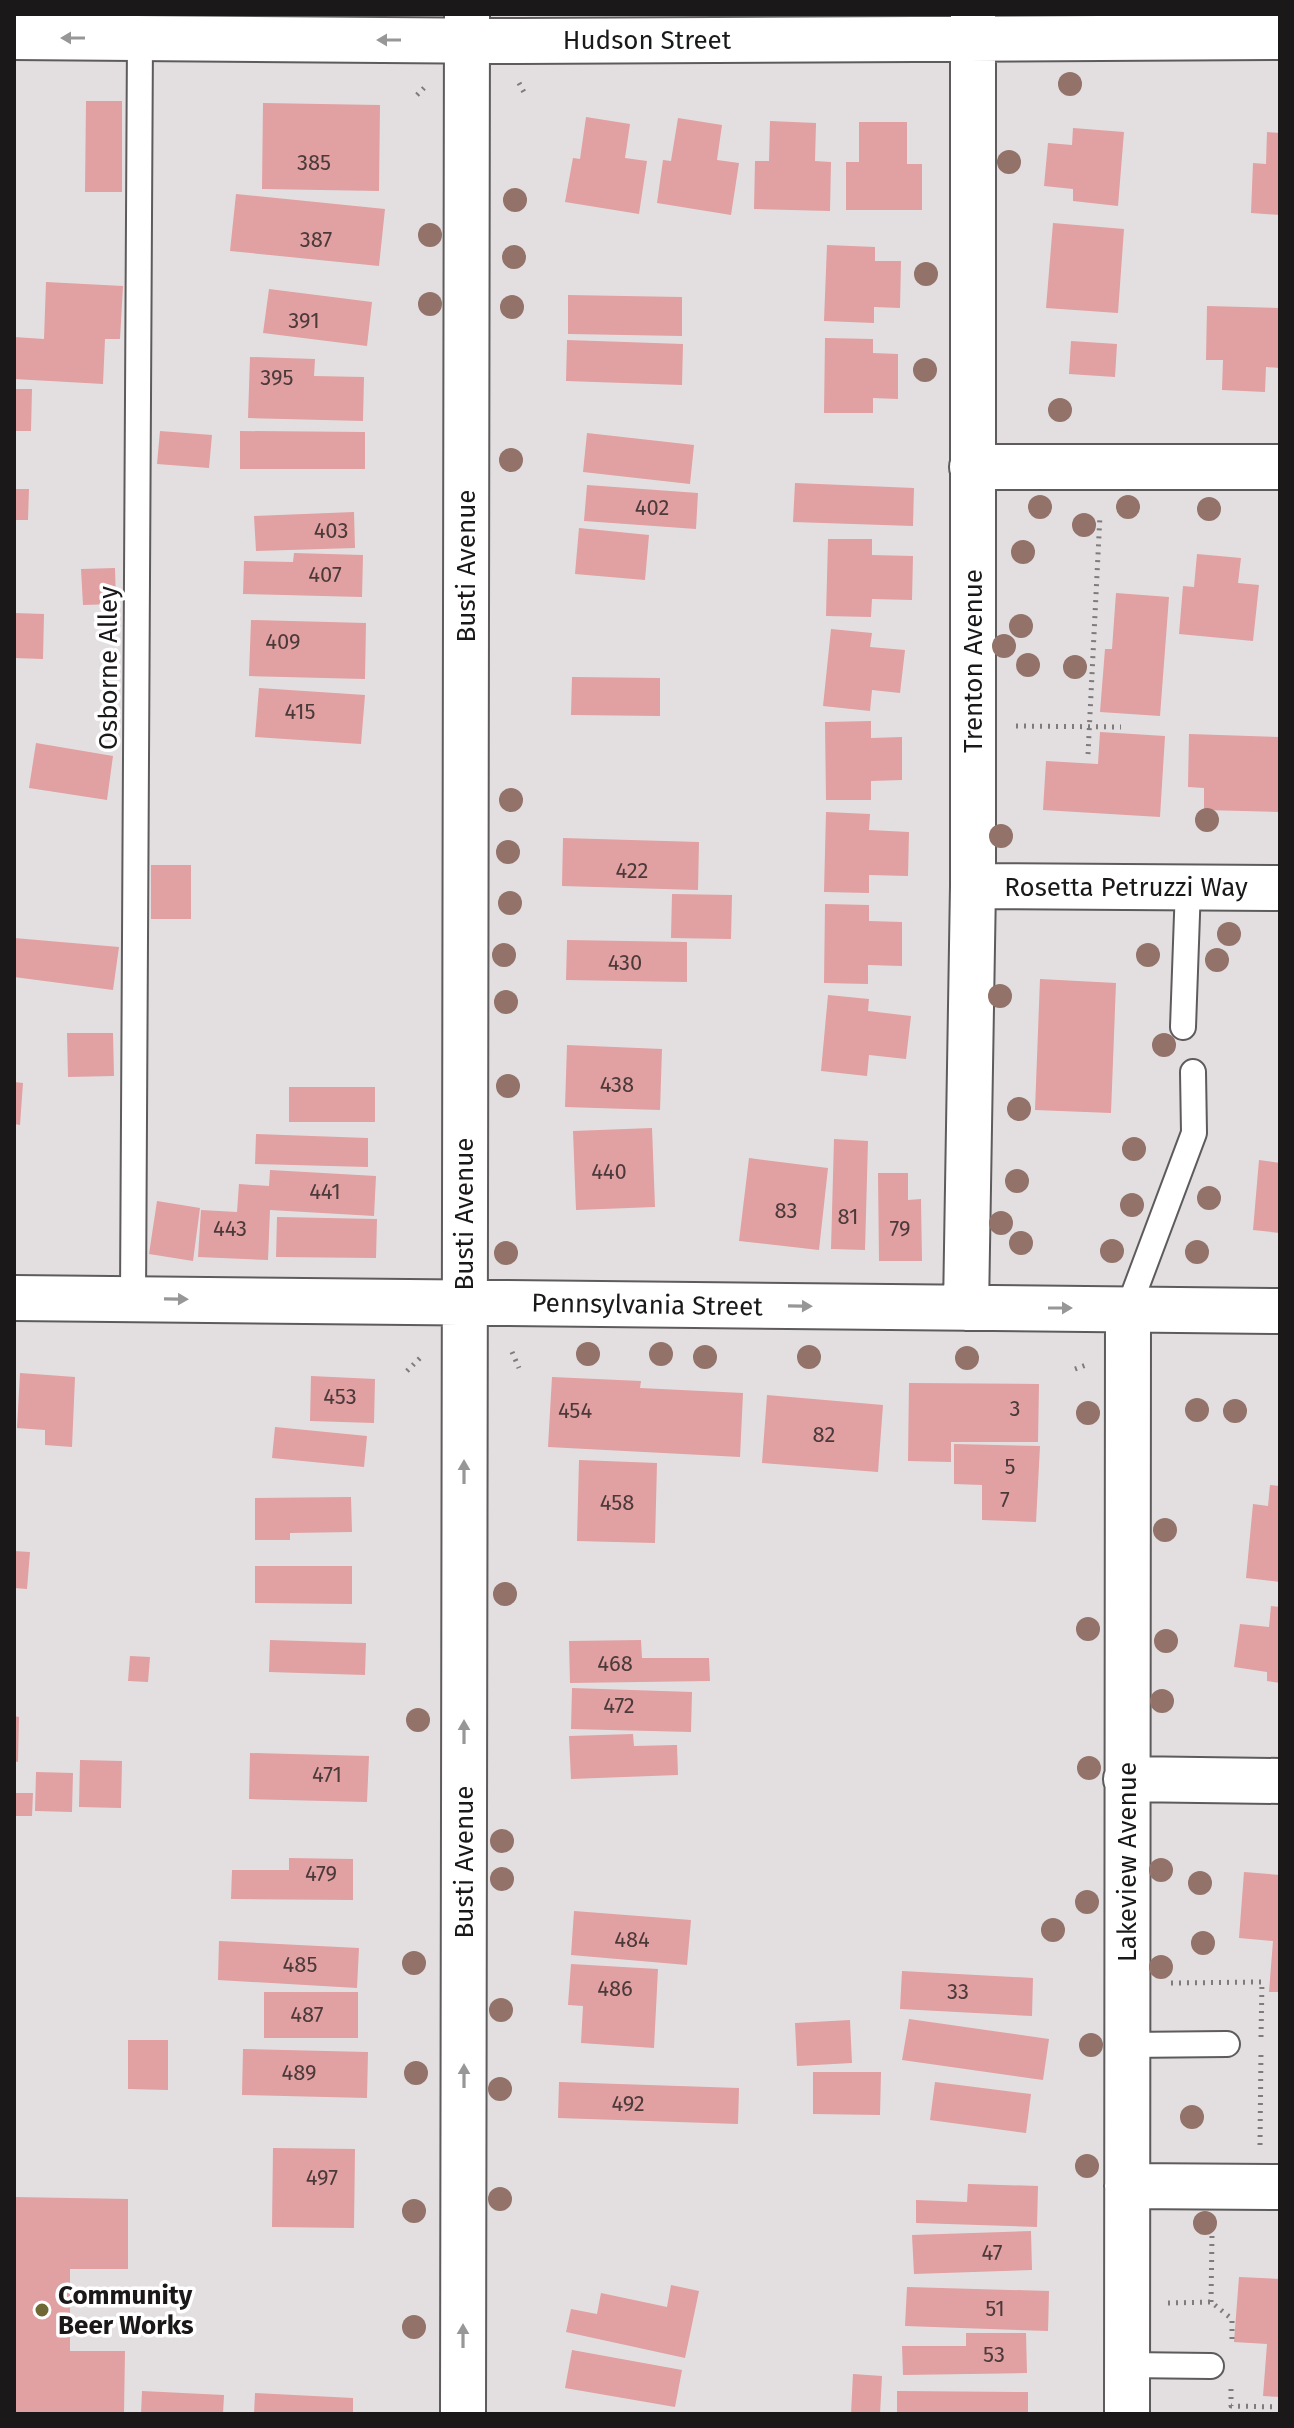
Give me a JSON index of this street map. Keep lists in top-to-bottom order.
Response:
{
  "streets": {
    "street": [
      "Hudson Street",
      "Busti Avenue",
      "Trenton Avenue",
      "Rosetta Petruzzi Way",
      "Pennsylvania Street",
      "Lakeview Avenue"
    ],
    "lane": ["Osborne Alley"]
  },
  "crossings": [
    ["Hudson Street", "Busti Avenue"],
    ["Hudson Street", "Trenton Avenue"],
    ["Hudson Street", "Osborne Alley"],
    ["Busti Avenue", "Pennsylvania Street"],
    ["Trenton Avenue", "Rosetta Petruzzi Way"],
    ["Trenton Avenue", "Pennsylvania Street"],
    ["Osborne Alley", "Pennsylvania Street"],
    ["Pennsylvania Street", "Lakeview Avenue"]
  ],
  "one_way": ["Hudson Street", "Busti Avenue", "Pennsylvania Street"],
  "places": ["Community Beer Works"],
  "house_numbers": [
    "385",
    "387",
    "391",
    "395",
    "402",
    "403",
    "407",
    "409",
    "415",
    "422",
    "430",
    "438",
    "440",
    "441",
    "83",
    "81",
    "443",
    "79",
    "453",
    "3",
    "454",
    "82",
    "5",
    "7",
    "458",
    "468",
    "472",
    "471",
    "479",
    "484",
    "485",
    "486",
    "33",
    "487",
    "489",
    "492",
    "497",
    "47",
    "51",
    "53"
  ]
}
